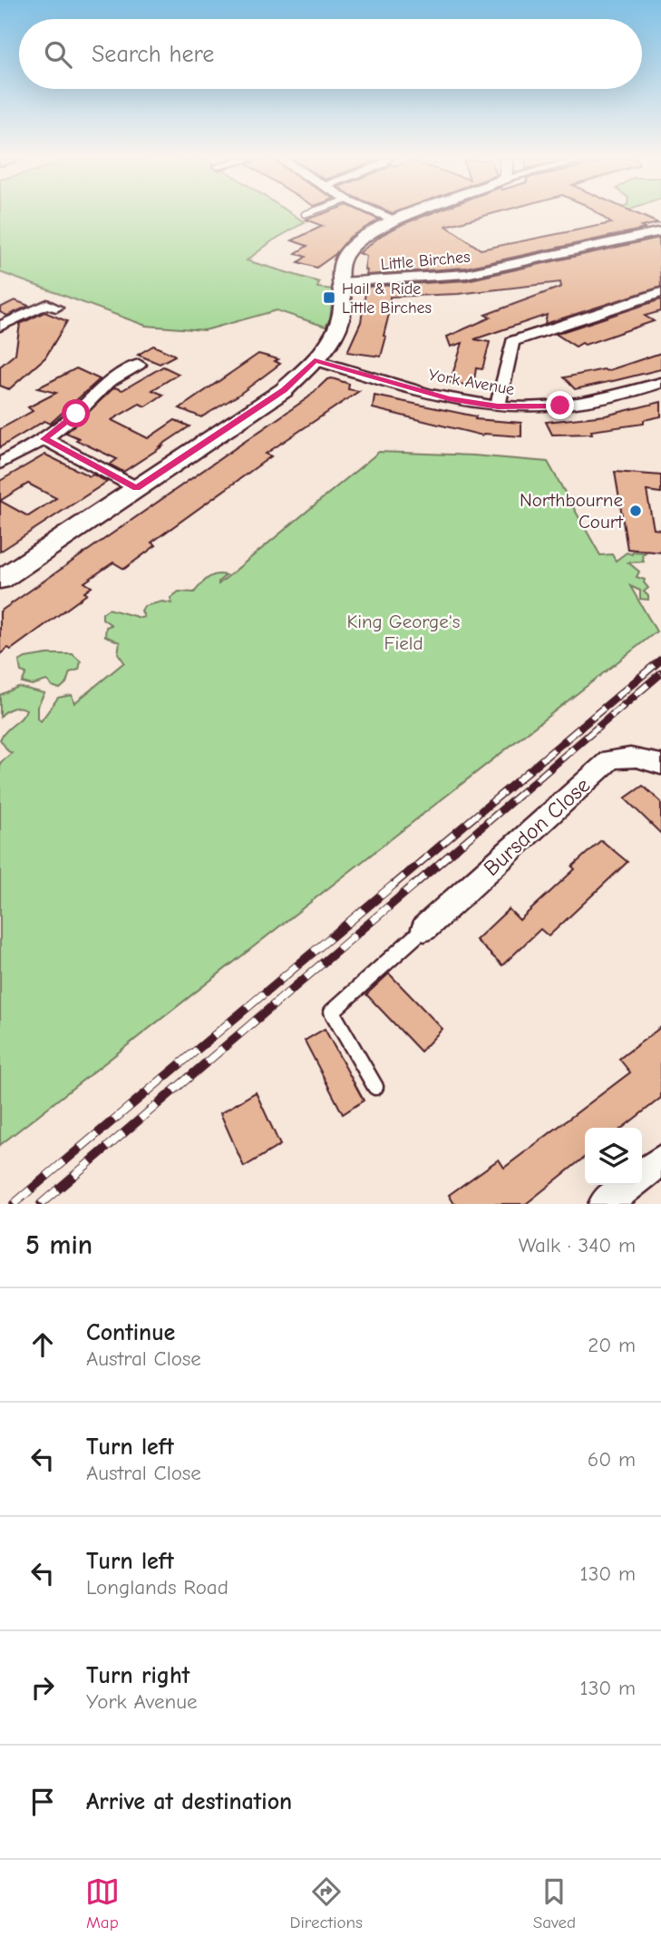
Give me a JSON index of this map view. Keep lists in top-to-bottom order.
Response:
{
  "streets": {
    "street": ["Little Birches", "York Avenue", "Bursdon Close"]
  },
  "parks": ["King George's Field"],
  "places": {
    "transit": ["Hail & Ride Little Birches"],
    "other": ["Northbourne Court"]
  },
  "page": {
    "search": "Search here",
    "heading": ["5 min", "Walk · 340 m"],
    "list": [
      ["Continue", "Austral Close", "20 m"],
      ["Turn left", "Austral Close", "60 m"],
      ["Turn left", "Longlands Road", "130 m"],
      ["Turn right", "York Avenue", "130 m"],
      "Arrive at destination"
    ],
    "nav": ["Map", "Directions", "Saved"]
  }
}
